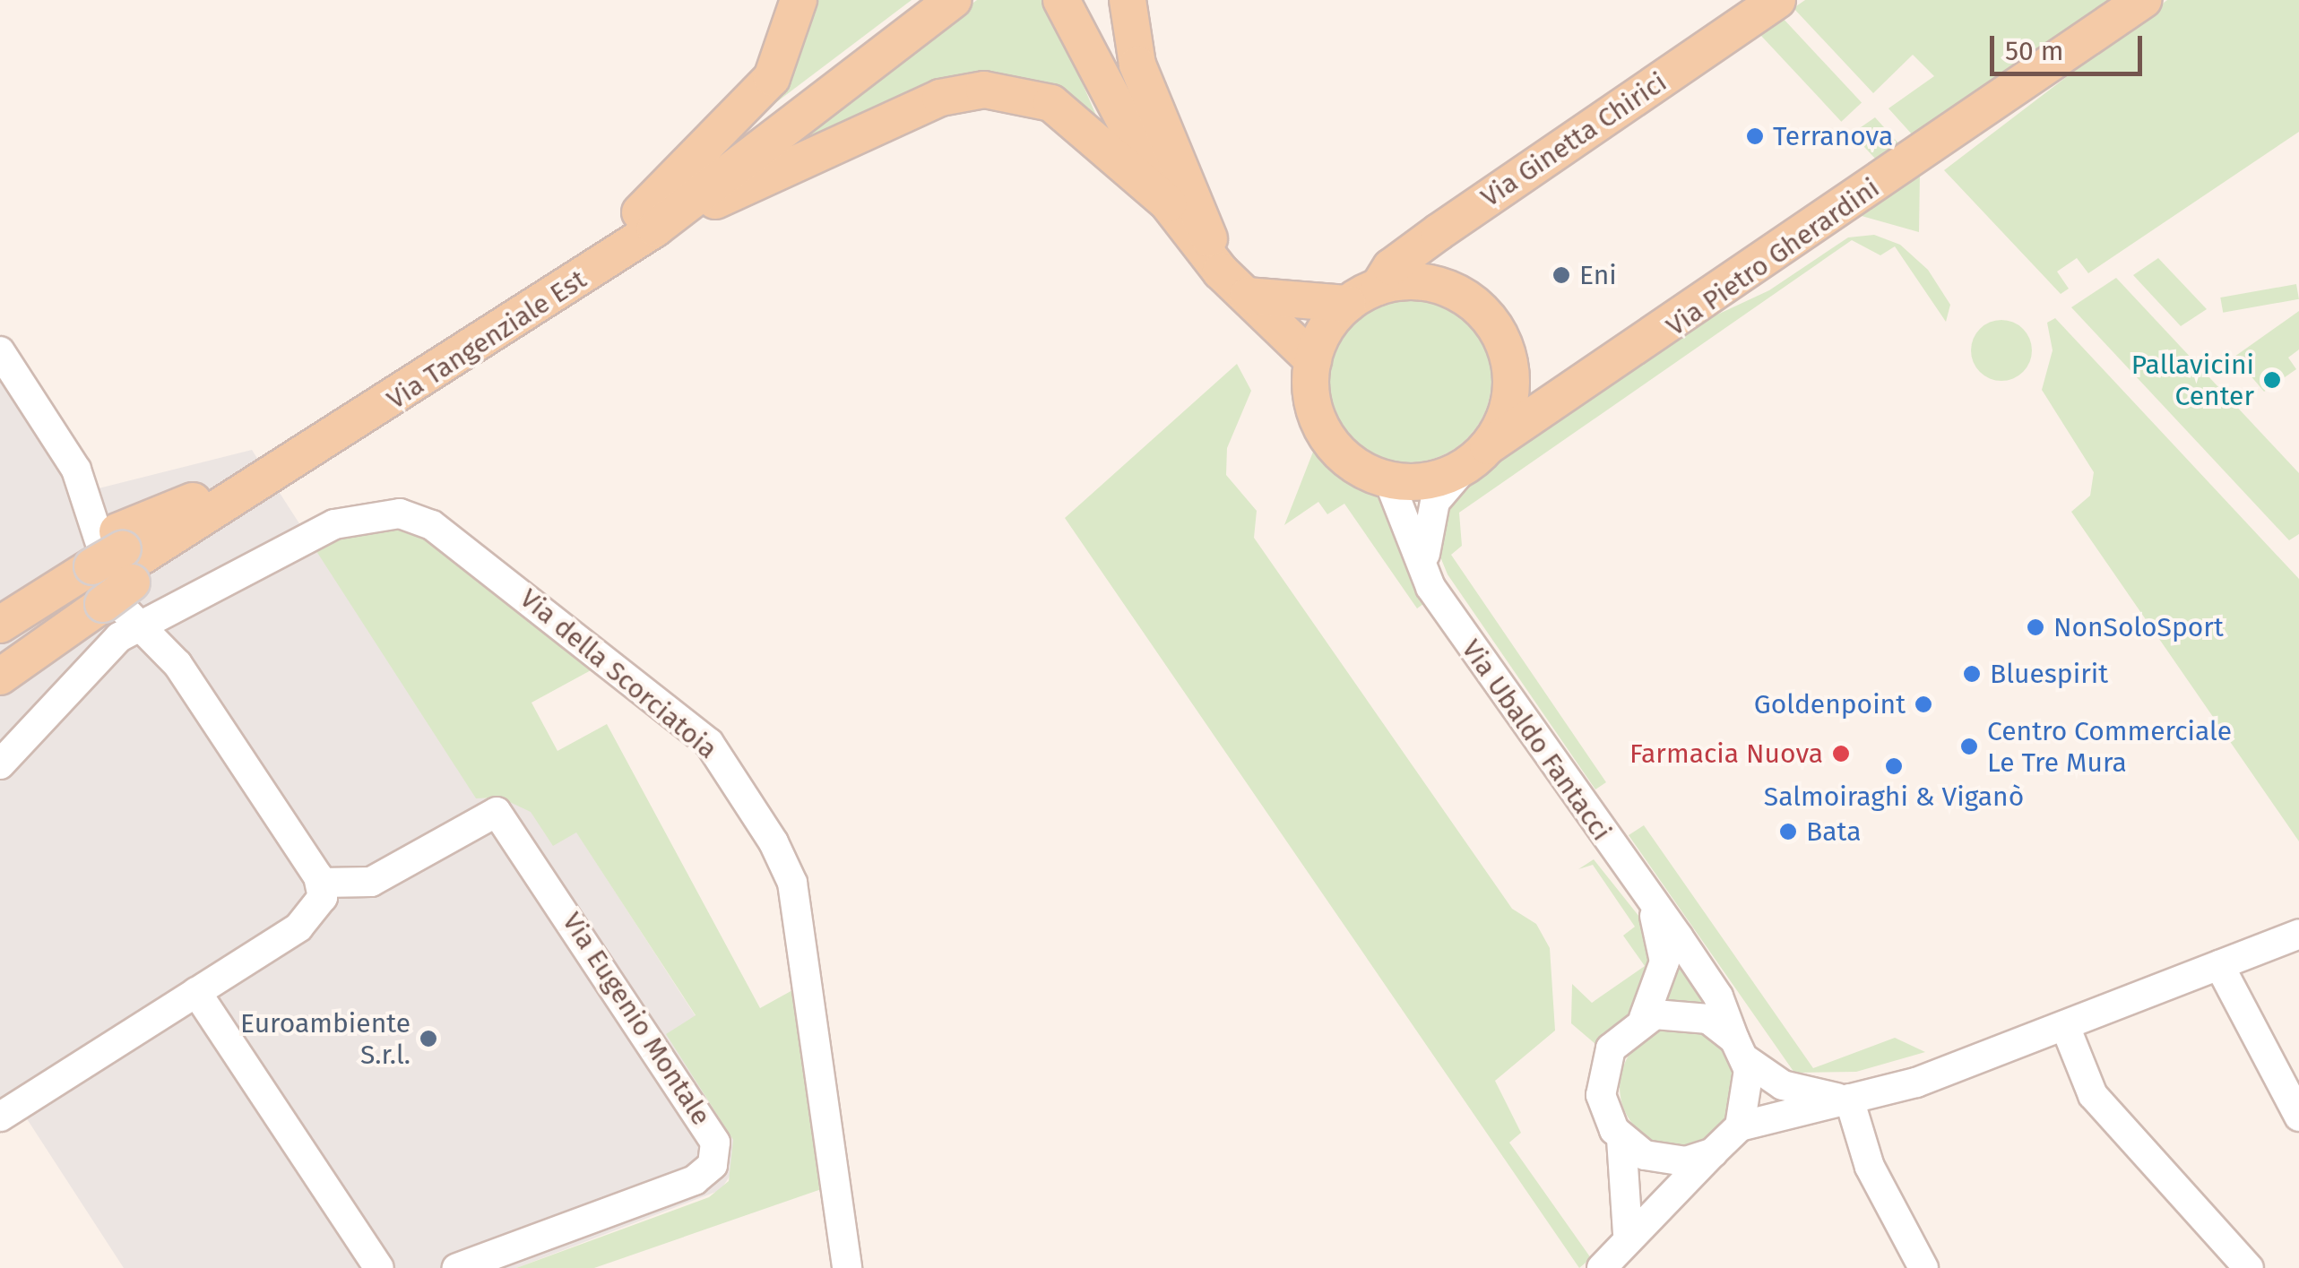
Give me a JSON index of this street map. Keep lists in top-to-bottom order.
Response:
{
  "streets": {
    "main road": ["Via Ginetta Chirici", "Via Pietro Gherardini", "Via Tangenziale Est"],
    "street": ["Via della Scorciatoia", "Via Ubaldo Fantacci", "Via Eugenio Montale"]
  },
  "crossings": [
    ["Via Ginetta Chirici", "Via Pietro Gherardini"],
    ["Via Ginetta Chirici", "Via Ubaldo Fantacci"],
    ["Via Pietro Gherardini", "Via Ubaldo Fantacci"]
  ],
  "places": [
    "Terranova",
    "Eni",
    "Pallavicini Center",
    "NonSoloSport",
    "Bluespirit",
    "Goldenpoint",
    "Centro Commerciale Le Tre Mura",
    "Farmacia Nuova",
    "Salmoiraghi & Viganò",
    "Bata",
    "Euroambiente S.r.l."
  ],
  "scale_bar": "50 m"
}
